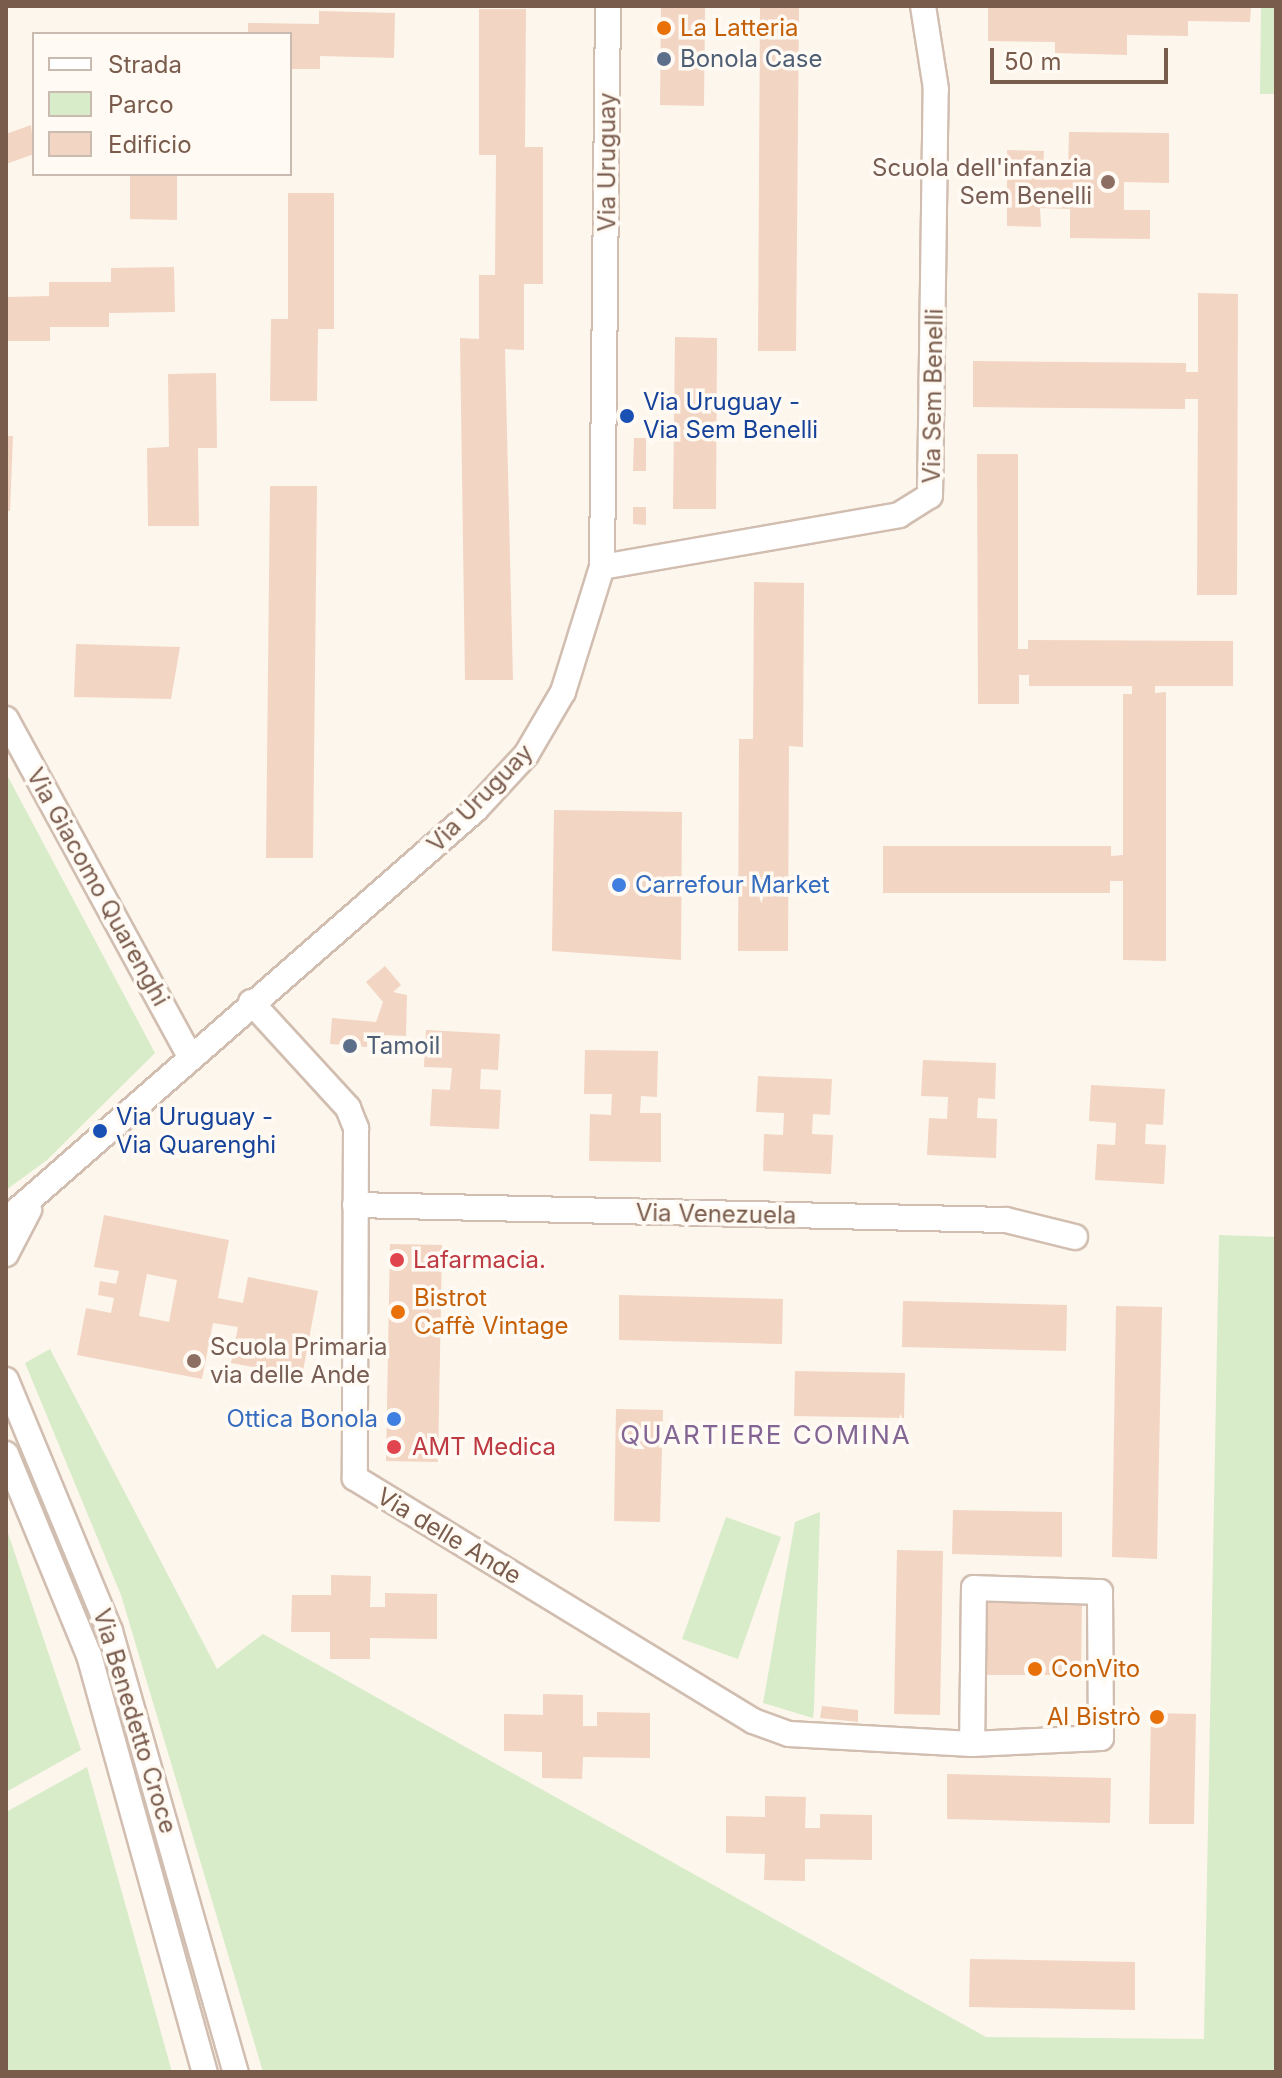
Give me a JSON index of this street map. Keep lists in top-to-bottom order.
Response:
{
  "streets": {
    "street": [
      "Via Uruguay",
      "Via Sem Benelli",
      "Via Giacomo Quarenghi",
      "Via Venezuela",
      "Via delle Ande",
      "Via Benedetto Croce"
    ]
  },
  "crossings": [
    ["Via Uruguay", "Via Sem Benelli"],
    ["Via Uruguay", "Via Giacomo Quarenghi"],
    ["Via Uruguay", "Via delle Ande"],
    ["Via Venezuela", "Via delle Ande"]
  ],
  "districts": ["QUARTIERE COMINA"],
  "places": [
    "La Latteria",
    "Bonola Case",
    "Scuola dell'infanzia Sem Benelli",
    "Via Uruguay - Via Sem Benelli",
    "Carrefour Market",
    "Tamoil",
    "Via Uruguay - Via Quarenghi",
    "Lafarmacia.",
    "Bistrot Caffè Vintage",
    "Scuola Primaria via delle Ande",
    "Ottica Bonola",
    "AMT Medica",
    "ConVito",
    "Al Bistrò"
  ],
  "legend": ["Strada", "Parco", "Edificio"],
  "scale_bar": "50 m"
}
